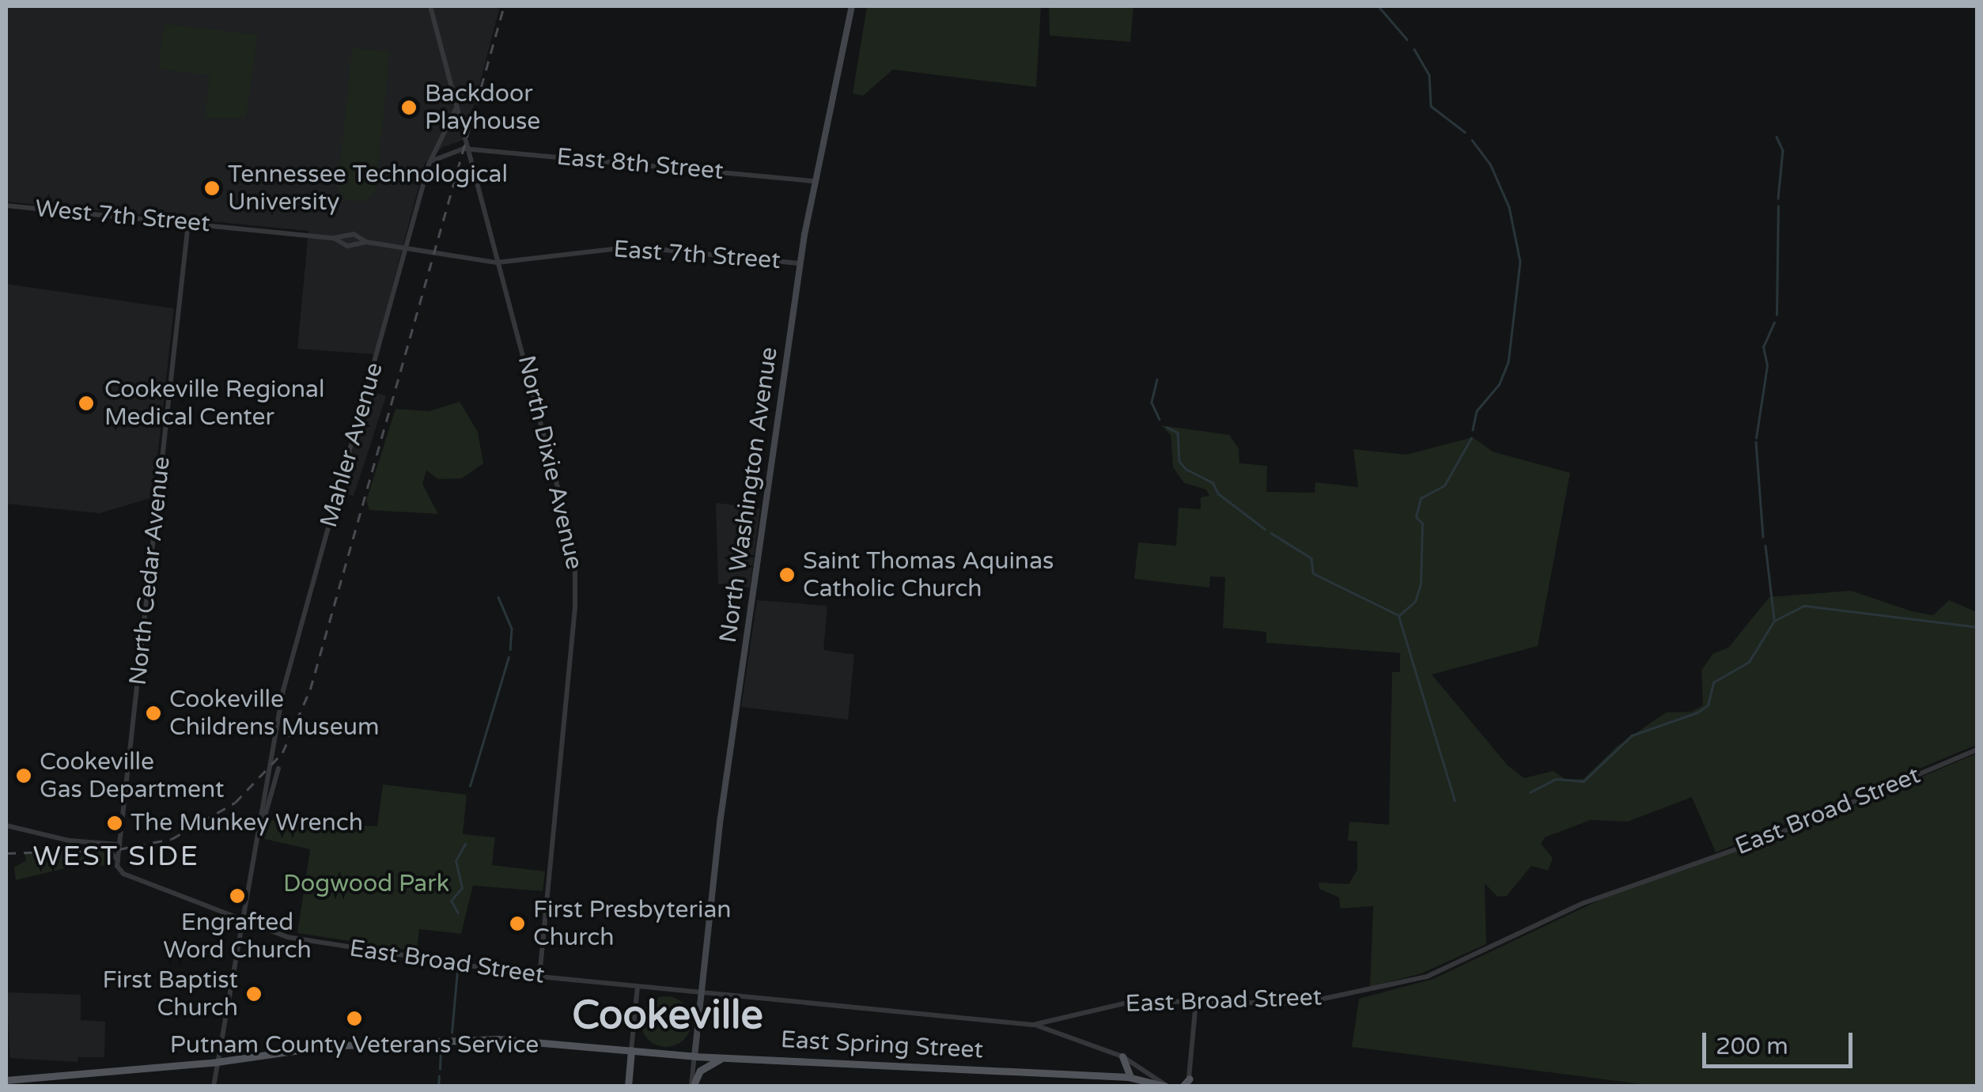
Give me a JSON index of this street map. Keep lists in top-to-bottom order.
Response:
{
  "streets": {
    "main road": ["North Washington Avenue", "East Spring Street"],
    "street": [
      "East 8th Street",
      "West 7th Street",
      "East 7th Street",
      "Mahler Avenue",
      "North Dixie Avenue",
      "North Cedar Avenue",
      "East Broad Street"
    ]
  },
  "crossings": [
    ["East 8th Street", "North Dixie Avenue"],
    ["East 8th Street", "North Washington Avenue"],
    ["West 7th Street", "East 7th Street"],
    ["West 7th Street", "Mahler Avenue"],
    ["West 7th Street", "North Cedar Avenue"],
    ["East 7th Street", "Mahler Avenue"],
    ["East 7th Street", "North Dixie Avenue"],
    ["East 7th Street", "North Washington Avenue"],
    ["Mahler Avenue", "North Dixie Avenue"],
    ["North Dixie Avenue", "East Broad Street"],
    ["North Washington Avenue", "East Broad Street"],
    ["North Washington Avenue", "East Spring Street"],
    ["North Cedar Avenue", "East Broad Street"]
  ],
  "districts": ["WEST SIDE", "Cookeville"],
  "parks": ["Dogwood Park"],
  "places": [
    "Backdoor Playhouse",
    "Tennessee Technological University",
    "Cookeville Regional Medical Center",
    "Saint Thomas Aquinas Catholic Church",
    "Cookeville Childrens Museum",
    "Cookeville Gas Department",
    "The Munkey Wrench",
    "Engrafted Word Church",
    "First Presbyterian Church",
    "First Baptist Church",
    "Putnam County Veterans Service"
  ],
  "scale_bar": "200 m"
}
